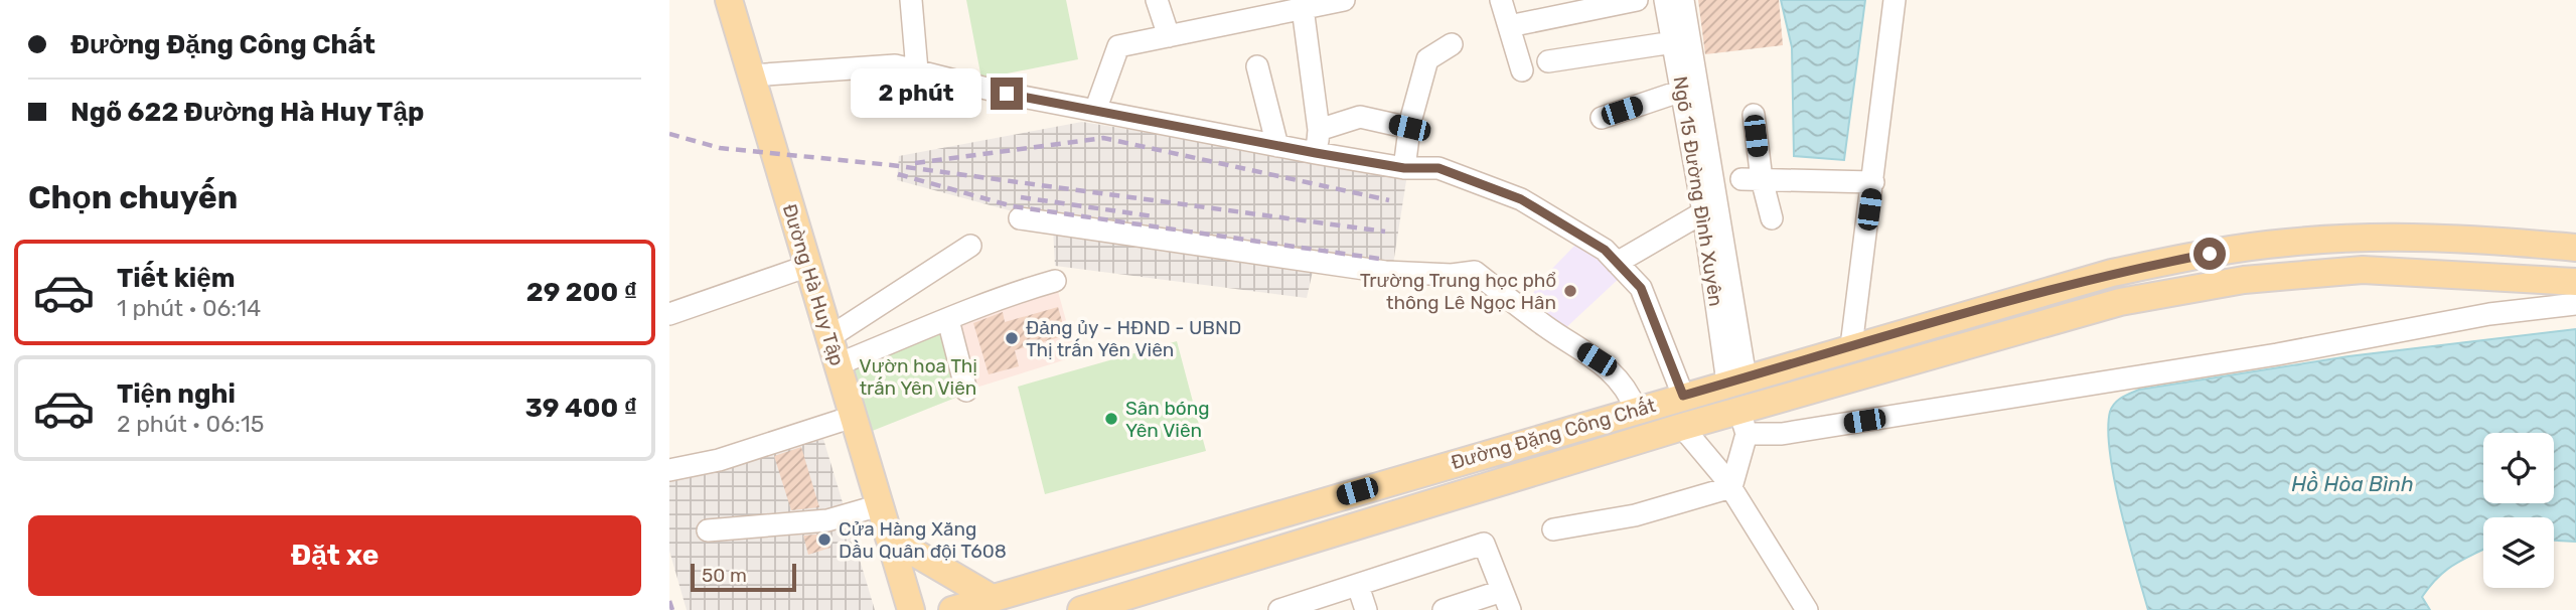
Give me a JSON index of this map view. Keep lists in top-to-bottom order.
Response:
{
  "streets": {
    "main road": ["Đường Hà Huy Tập", "Đường Đặng Công Chất"],
    "street": ["Ngõ 15 Đường Đình Xuyên"]
  },
  "crossings": [
    ["Ngõ 15 Đường Đình Xuyên", "Đường Đặng Công Chất"]
  ],
  "water": ["Hồ Hòa Bình"],
  "parks": ["Vườn hoa Thị trấn Yên Viên"],
  "places": [
    "Trường Trung học phổ thông Lê Ngọc Hân",
    "Đảng ủy - HĐND - UBND Thị trấn Yên Viên",
    "Sân bóng Yên Viên",
    "Cửa Hàng Xăng Dầu Quân đội T608"
  ],
  "scale_bar": "50 m",
  "page": {
    "banner": ["Đường Đặng Công Chất", "Ngõ 622 Đường Hà Huy Tập"],
    "bubble": "2 phút",
    "heading": "Chọn chuyến",
    "list": [
      {
        "name": "Tiết kiệm",
        "note": "1 phút · 06:14",
        "value": "29 200 ₫"
      },
      {
        "name": "Tiện nghi",
        "note": "2 phút · 06:15",
        "value": "39 400 ₫"
      }
    ],
    "buttons": "Đặt xe",
    "scale": "50 m"
  }
}
